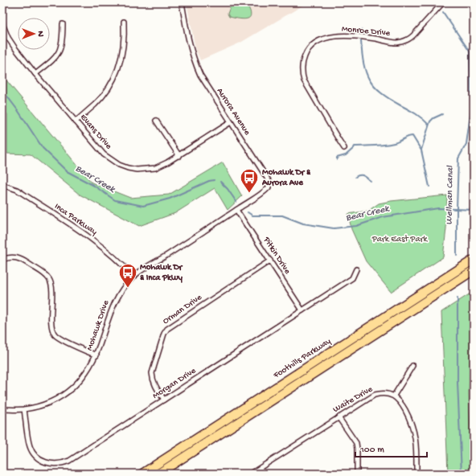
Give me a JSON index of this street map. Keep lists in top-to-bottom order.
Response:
{
  "streets": {
    "highway": ["Foothills Parkway"],
    "street": [
      "Monroe Drive",
      "Aurora Avenue",
      "Evans Drive",
      "Inca Parkway",
      "Pitkin Drive",
      "Orman Drive",
      "Mohawk Drive",
      "Morgan Drive",
      "Waite Drive"
    ]
  },
  "crossings": [
    ["Aurora Avenue", "Evans Drive"],
    ["Aurora Avenue", "Pitkin Drive"],
    ["Aurora Avenue", "Mohawk Drive"],
    ["Inca Parkway", "Mohawk Drive"],
    ["Pitkin Drive", "Orman Drive"],
    ["Pitkin Drive", "Mohawk Drive"],
    ["Pitkin Drive", "Morgan Drive"],
    ["Orman Drive", "Morgan Drive"],
    ["Mohawk Drive", "Morgan Drive"]
  ],
  "water": ["Bear Creek", "Wellman Canal"],
  "parks": ["Park East Park"],
  "places": {
    "bus stop": ["Mohawk Dr & Aurora Ave", "Mohawk Dr & Inca Pkwy"]
  },
  "scale_bar": "100 m",
  "north": "right"
}
